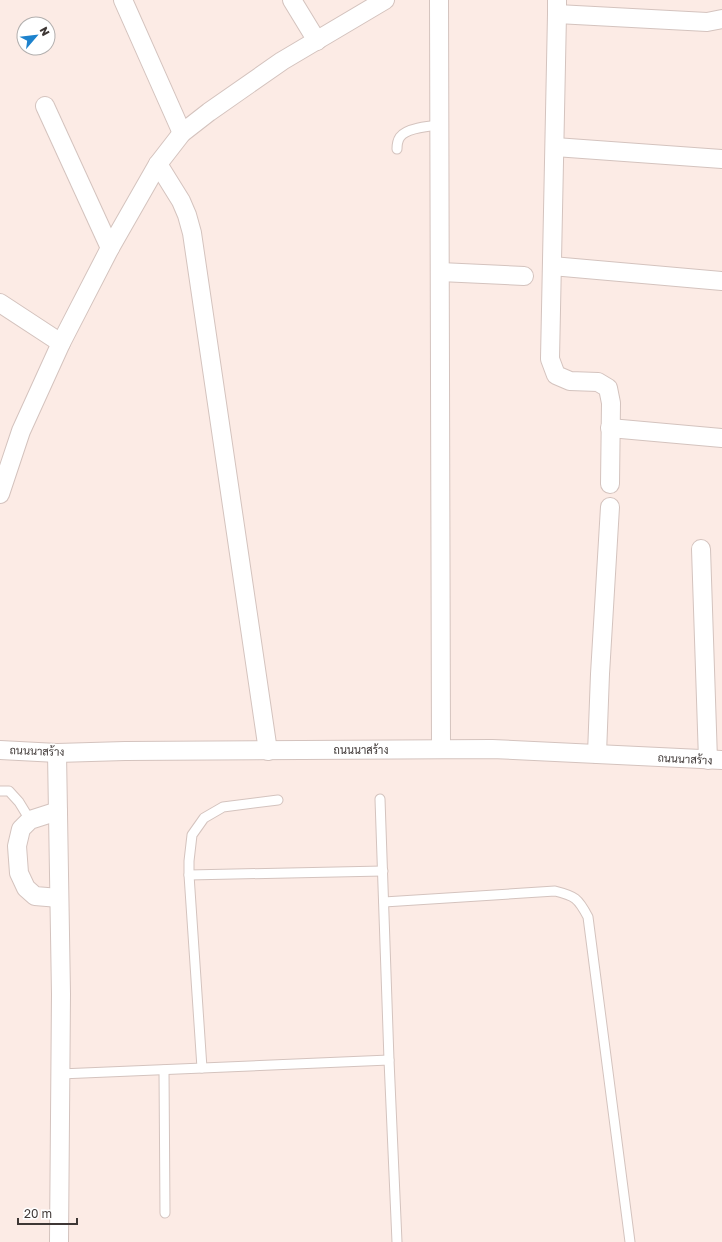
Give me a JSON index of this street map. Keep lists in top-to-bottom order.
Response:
{
  "streets": {
    "street": ["ถนนนาสร้าง"]
  },
  "scale_bar": "20 m",
  "north": "top right"
}
